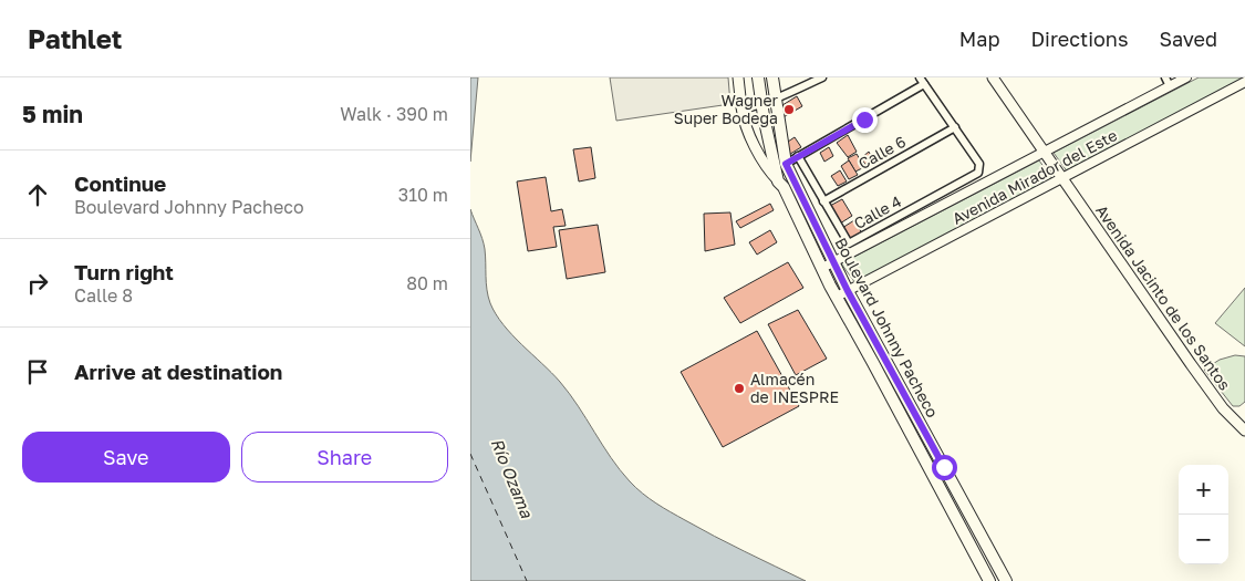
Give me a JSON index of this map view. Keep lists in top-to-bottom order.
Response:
{
  "streets": {
    "main road": ["Avenida Jacinto de los Santos", "Boulevard Johnny Pacheco"],
    "street": ["Calle 6", "Avenida Mirador del Este", "Calle 4"]
  },
  "crossings": [
    ["Calle 6", "Calle 4"],
    ["Avenida Mirador del Este", "Avenida Jacinto de los Santos"],
    ["Avenida Mirador del Este", "Boulevard Johnny Pacheco"]
  ],
  "water": ["Río Ozama"],
  "places": ["Wagner Super Bodega", "Almacén de INESPRE"],
  "page": {
    "header": "Pathlet",
    "nav": ["Map", "Directions", "Saved"],
    "heading": ["5 min", "Walk · 390 m"],
    "list": [
      ["Continue", "Boulevard Johnny Pacheco", "310 m"],
      ["Turn right", "Calle 8", "80 m"],
      "Arrive at destination"
    ],
    "buttons": ["Save", "Share"],
    "map_buttons": ["+", "−"]
  }
}
